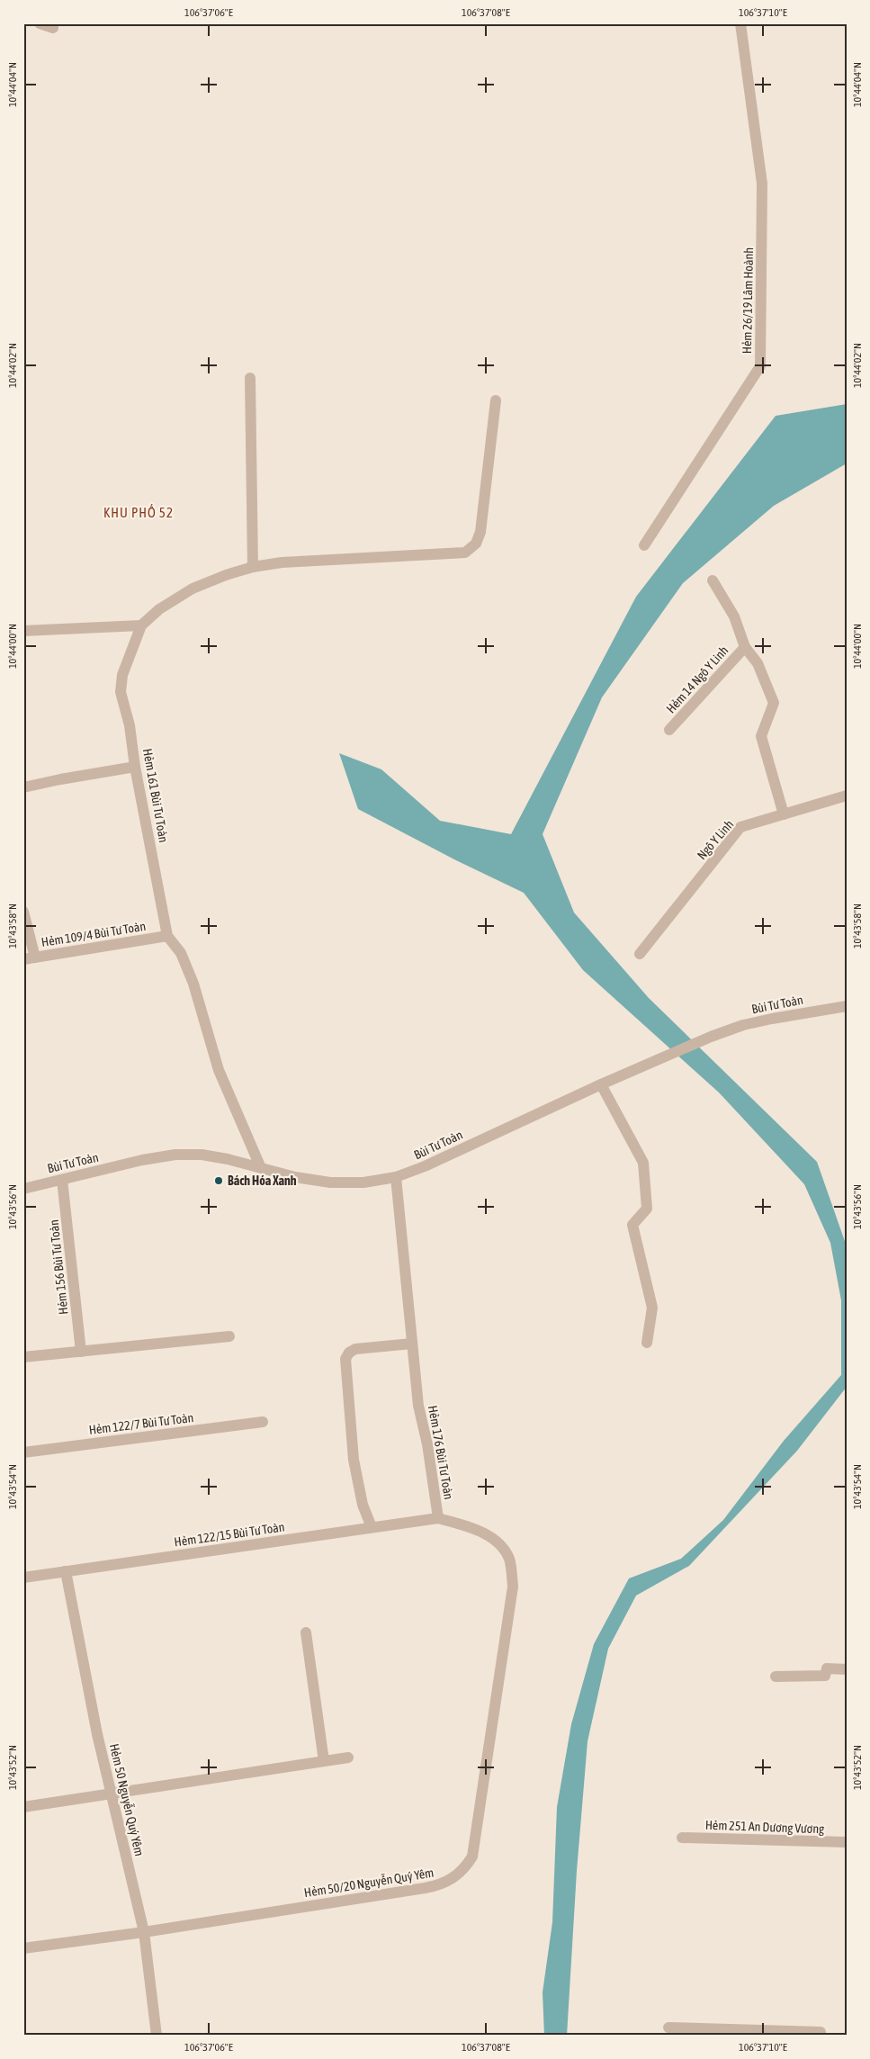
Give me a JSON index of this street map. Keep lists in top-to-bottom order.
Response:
{
  "streets": {
    "street": [
      "Hẻm 26/19 Lâm Hoành",
      "Hẻm 14 Ngô Y Linh",
      "Hẻm 161 Bùi Tư Toàn",
      "Ngô Y Linh",
      "Hẻm 109/4 Bùi Tư Toàn",
      "Bùi Tư Toàn",
      "Hẻm 156 Bùi Tư Toàn",
      "Hẻm 122/7 Bùi Tư Toàn",
      "Hẻm 176 Bùi Tư Toàn",
      "Hẻm 122/15 Bùi Tư Toàn",
      "Hẻm 50 Nguyễn Quý Yêm",
      "Hẻm 251 An Dương Vương",
      "Hẻm 50/20 Nguyễn Quý Yêm"
    ]
  },
  "crossings": [
    ["Hẻm 14 Ngô Y Linh", "Ngô Y Linh"],
    ["Hẻm 161 Bùi Tư Toàn", "Hẻm 109/4 Bùi Tư Toàn"],
    ["Hẻm 161 Bùi Tư Toàn", "Bùi Tư Toàn"],
    ["Bùi Tư Toàn", "Hẻm 156 Bùi Tư Toàn"],
    ["Bùi Tư Toàn", "Hẻm 176 Bùi Tư Toàn"],
    ["Hẻm 176 Bùi Tư Toàn", "Hẻm 122/15 Bùi Tư Toàn"],
    ["Hẻm 176 Bùi Tư Toàn", "Hẻm 50/20 Nguyễn Quý Yêm"],
    ["Hẻm 122/15 Bùi Tư Toàn", "Hẻm 50 Nguyễn Quý Yêm"],
    ["Hẻm 50 Nguyễn Quý Yêm", "Hẻm 50/20 Nguyễn Quý Yêm"]
  ],
  "districts": ["KHU PHỐ 52"],
  "places": ["Bách Hóa Xanh"],
  "coordinates": [
    "106°37'06\"E",
    "106°37'08\"E",
    "106°37'10\"E",
    "10°44'04\"N",
    "10°44'02\"N",
    "10°44'00\"N",
    "10°43'58\"N",
    "10°43'56\"N",
    "10°43'54\"N",
    "10°43'52\"N"
  ]
}
